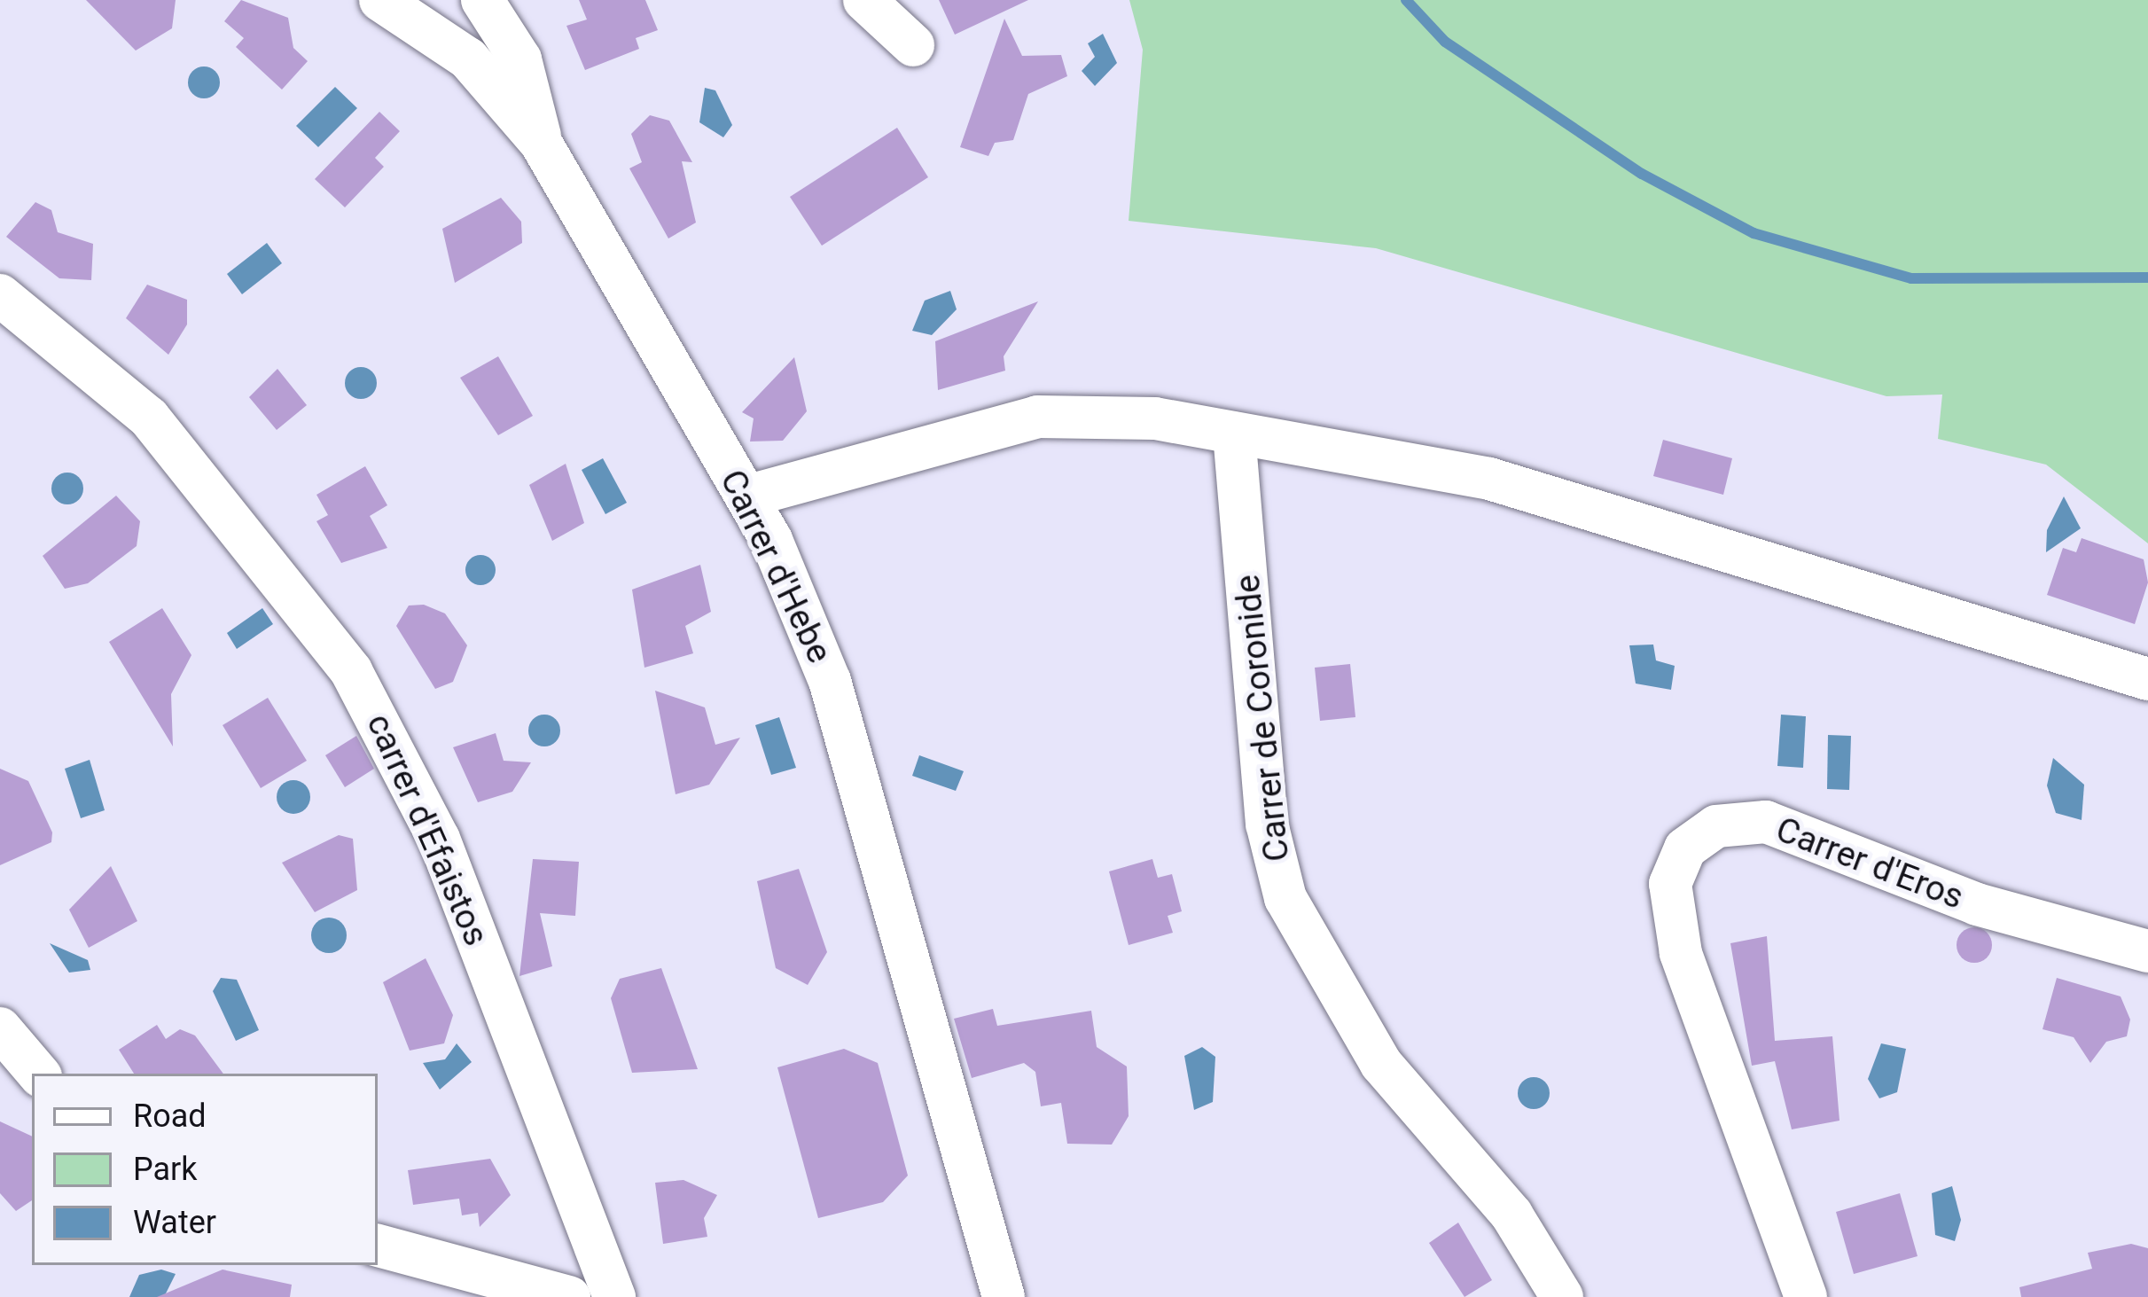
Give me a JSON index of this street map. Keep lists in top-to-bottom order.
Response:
{
  "streets": {
    "street": [
      "Carrer d'Hebe",
      "Carrer de Coronide",
      "carrer d'Efaistos",
      "Carrer d'Eros"
    ]
  },
  "legend": ["Road", "Park", "Water"]
}
